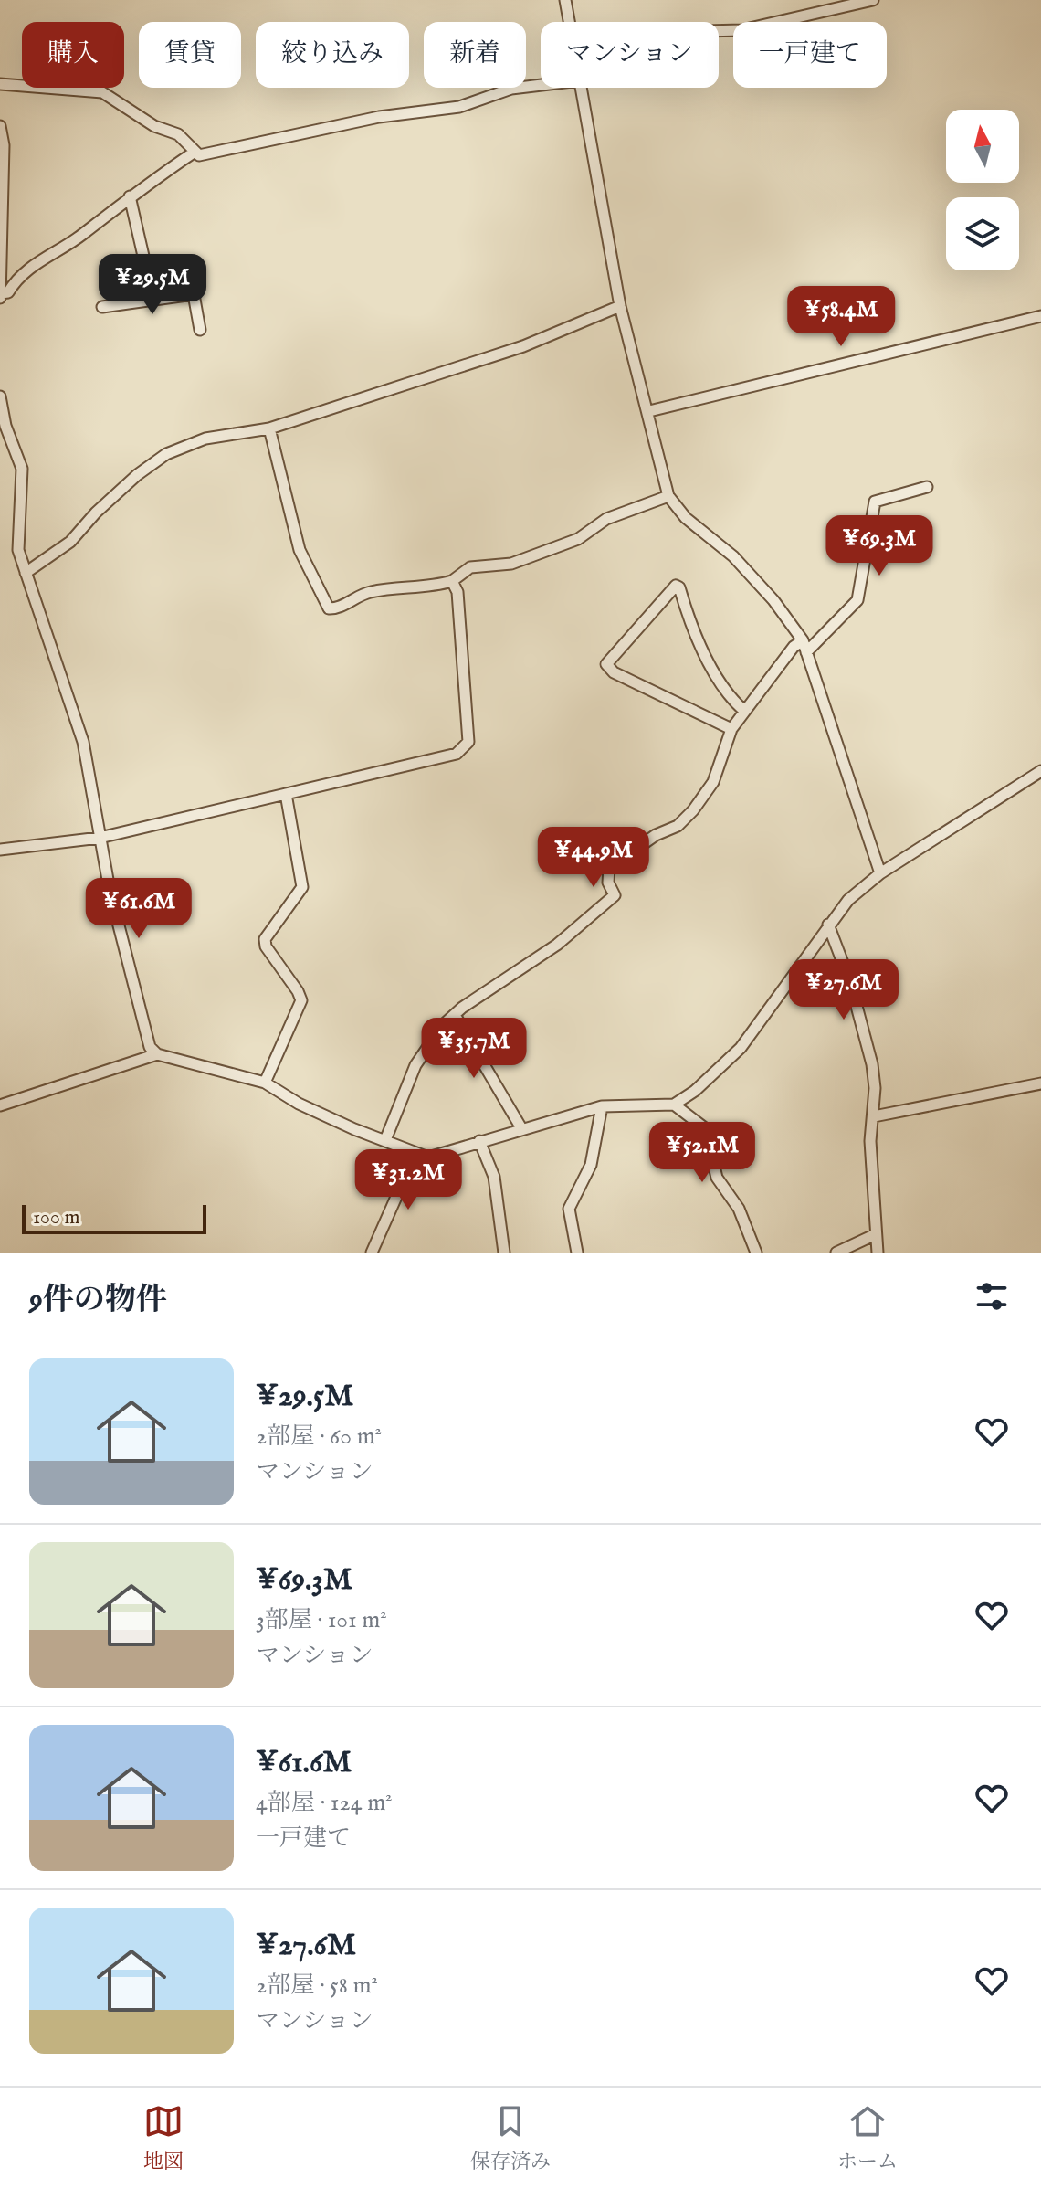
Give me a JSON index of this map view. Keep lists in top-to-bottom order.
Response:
{
  "scale_bar": "100 m",
  "north": "top",
  "page": {
    "chip": [
      "購入",
      "賃貸",
      "絞り込み",
      "新着",
      "マンション",
      "一戸建て"
    ],
    "price": [
      "¥29.5M",
      "¥58.4M",
      "¥69.3M",
      "¥44.9M",
      "¥61.6M",
      "¥27.6M",
      "¥35.7M",
      "¥52.1M",
      "¥31.2M"
    ],
    "scale": "100 m",
    "heading": "9件の物件",
    "list": [
      {
        "name": "¥29.5M",
        "note": "2部屋 · 60 m² · マンション"
      },
      {
        "name": "¥69.3M",
        "note": "3部屋 · 101 m² · マンション"
      },
      {
        "name": "¥61.6M",
        "note": "4部屋 · 124 m² · 一戸建て"
      },
      {
        "name": "¥27.6M",
        "note": "2部屋 · 58 m² · マンション"
      }
    ],
    "tabs": ["地図", "保存済み", "ホーム"]
  }
}
